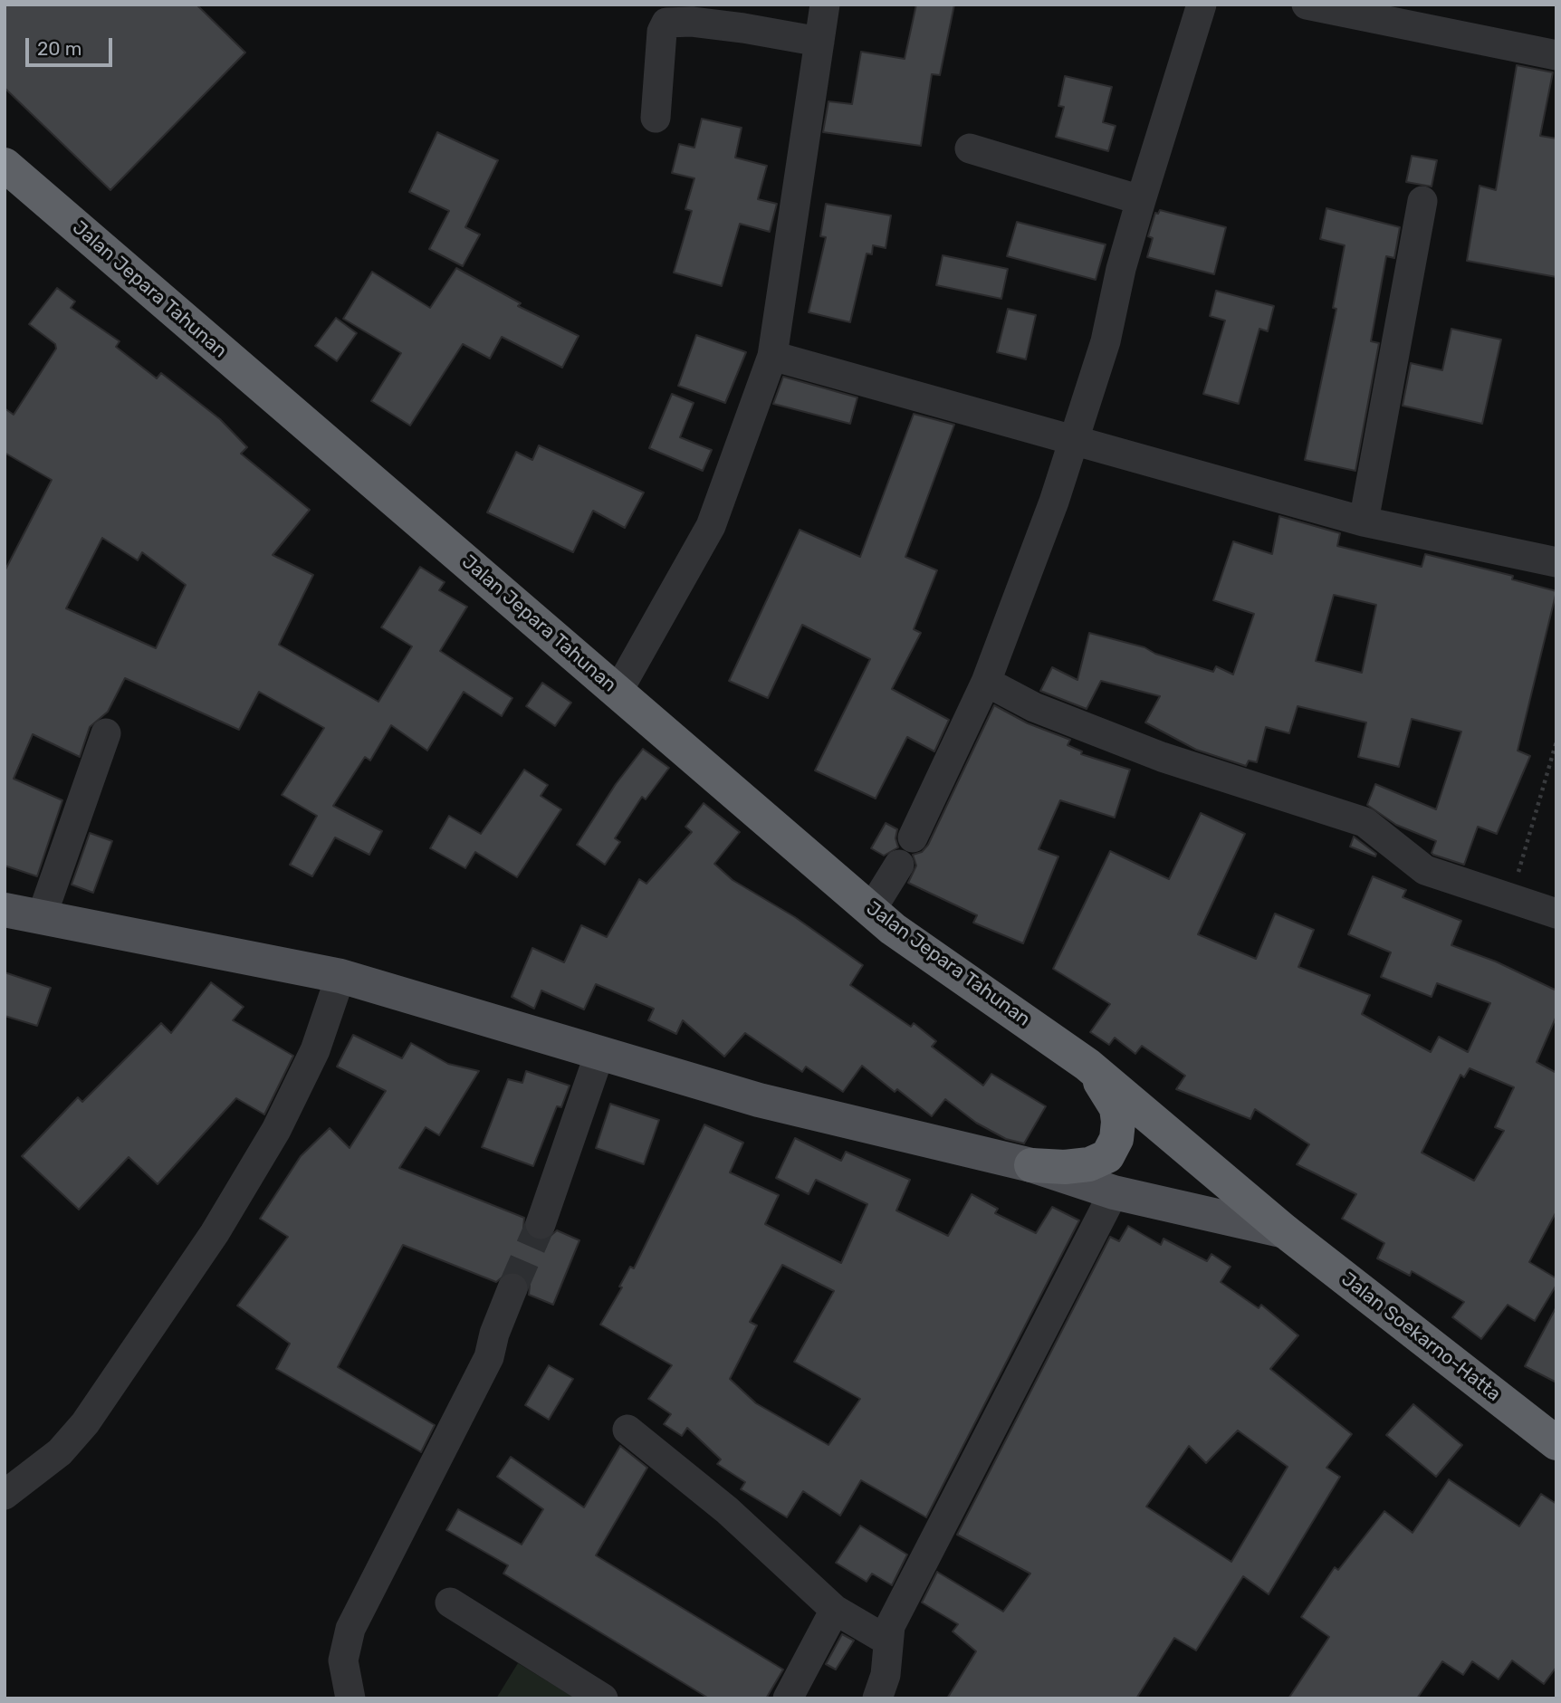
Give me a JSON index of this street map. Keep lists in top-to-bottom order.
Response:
{
  "streets": {
    "highway": ["Jalan Jepara Tahunan", "Jalan Soekarno-Hatta"]
  },
  "crossings": [
    ["Jalan Jepara Tahunan", "Jalan Soekarno-Hatta"]
  ],
  "scale_bar": "20 m"
}
